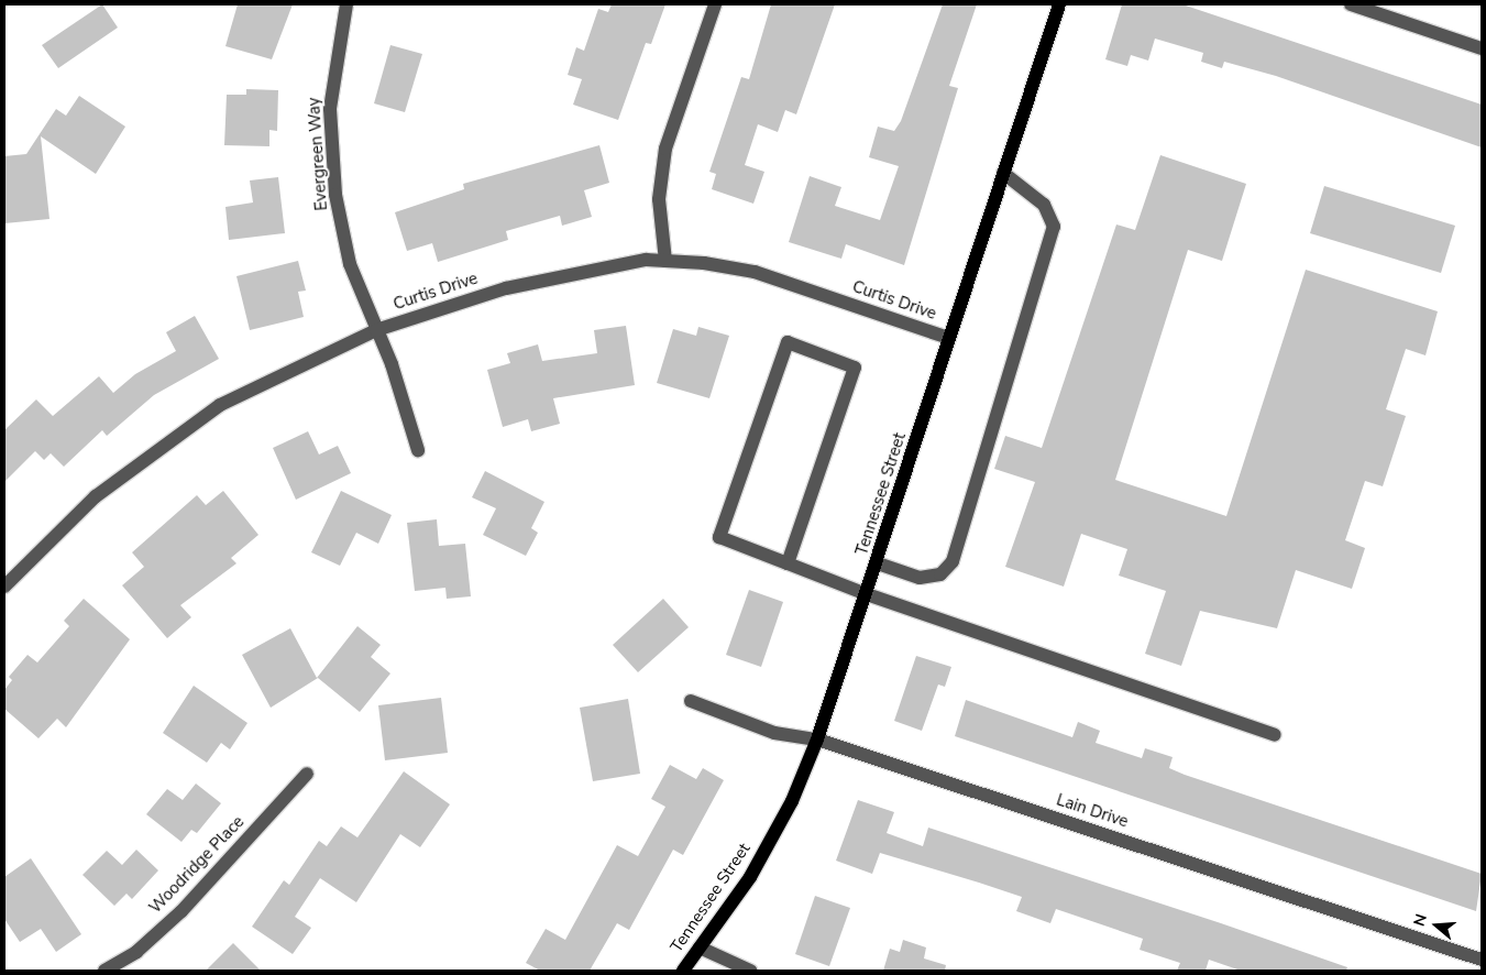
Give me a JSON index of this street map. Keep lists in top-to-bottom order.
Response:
{
  "streets": {
    "main road": ["Tennessee Street"],
    "street": [
      "Evergreen Way",
      "Curtis Drive",
      "Lain Drive",
      "Woodridge Place"
    ]
  },
  "crossings": [
    ["Evergreen Way", "Curtis Drive"],
    ["Curtis Drive", "Tennessee Street"],
    ["Tennessee Street", "Lain Drive"]
  ],
  "north": "left"
}
